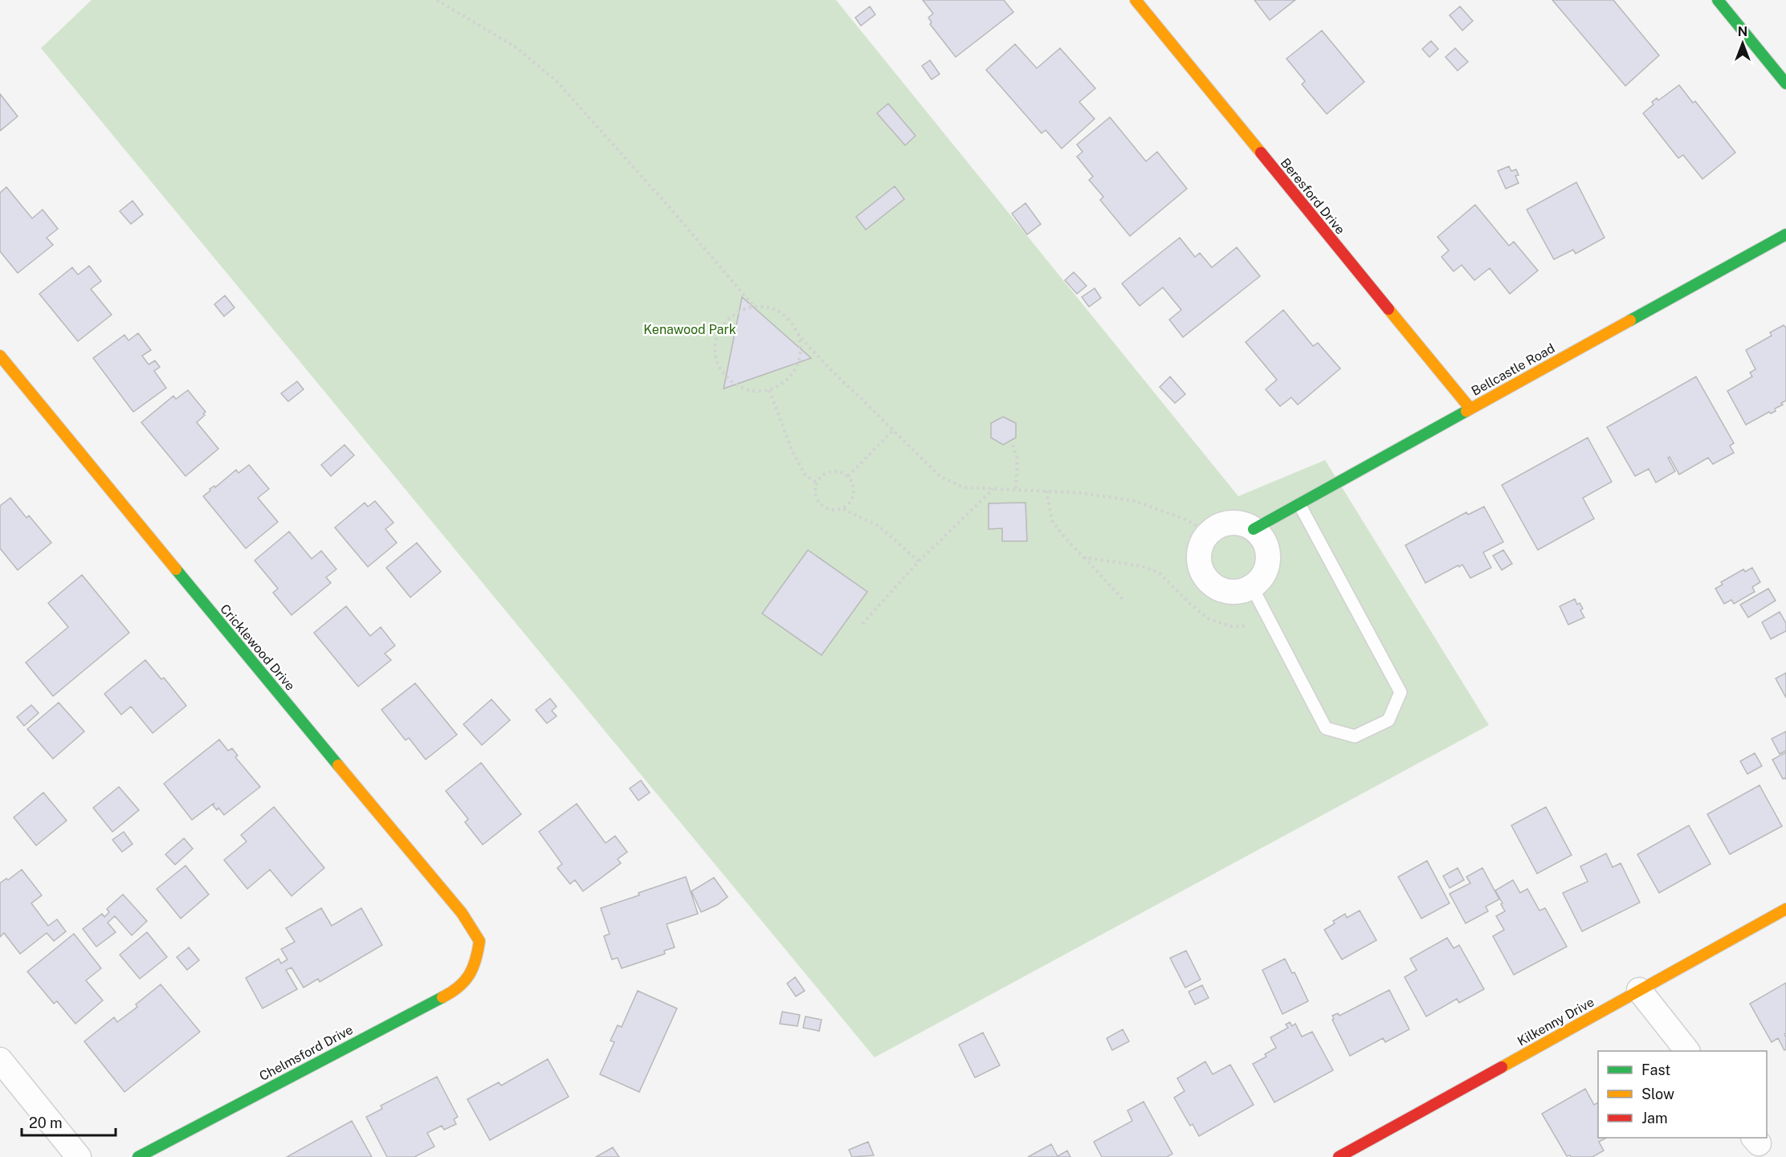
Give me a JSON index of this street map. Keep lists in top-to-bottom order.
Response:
{
  "streets": {
    "street": [
      "Beresford Drive",
      "Bellcastle Road",
      "Cricklewood Drive",
      "Kilkenny Drive",
      "Chelmsford Drive"
    ]
  },
  "crossings": [
    ["Beresford Drive", "Bellcastle Road"],
    ["Cricklewood Drive", "Chelmsford Drive"]
  ],
  "parks": ["Kenawood Park"],
  "legend": ["Fast", "Slow", "Jam"],
  "scale_bar": "20 m",
  "north": "top"
}
